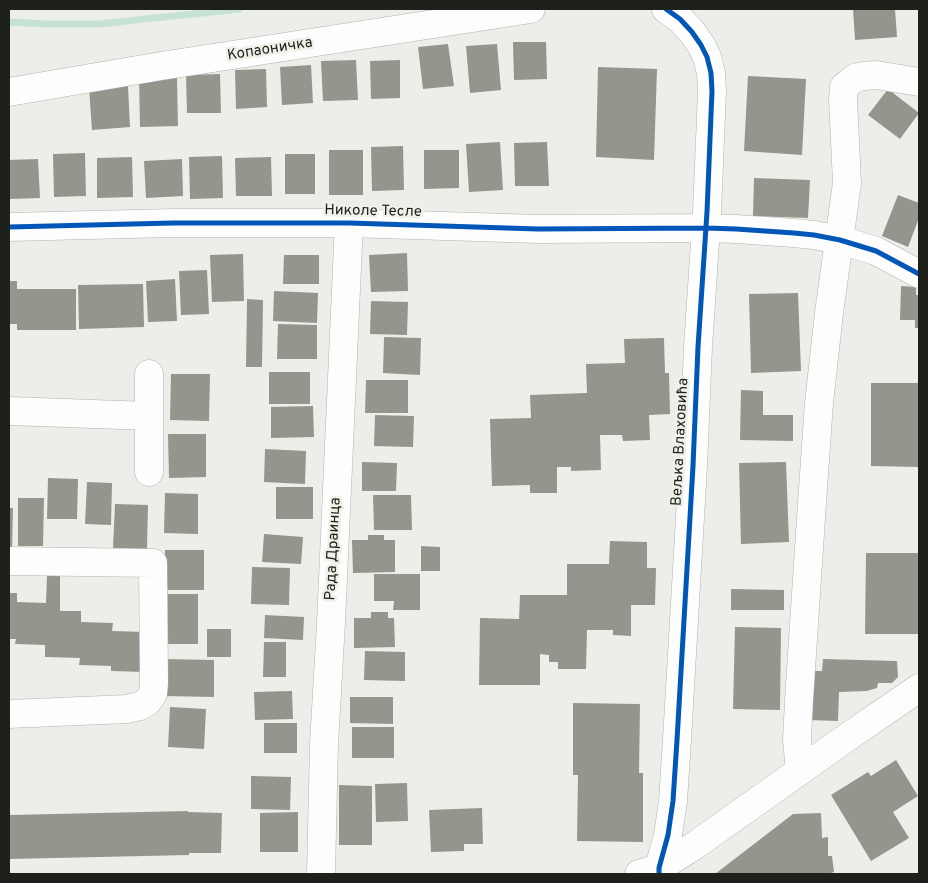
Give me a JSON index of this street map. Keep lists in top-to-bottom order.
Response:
{
  "streets": {
    "street": [
      "Копаоничка",
      "Николе Тесле",
      "Вељка Влаховића",
      "Рада Драинца"
    ]
  },
  "crossings": [
    ["Николе Тесле", "Вељка Влаховића"],
    ["Николе Тесле", "Рада Драинца"]
  ]
}
